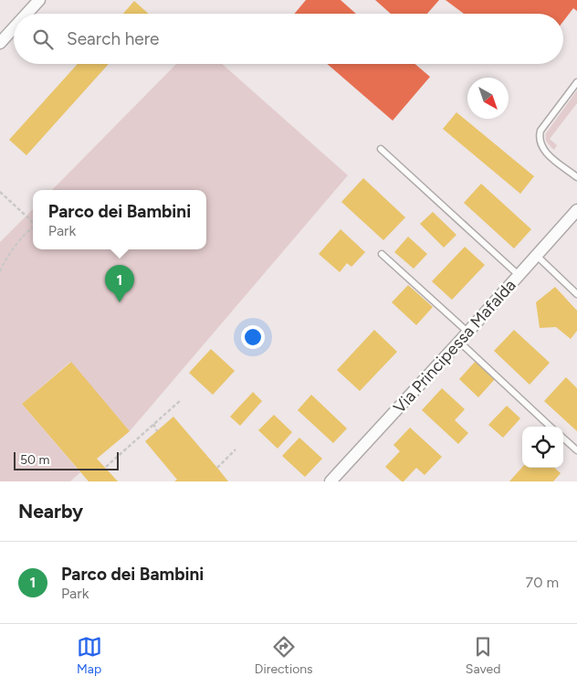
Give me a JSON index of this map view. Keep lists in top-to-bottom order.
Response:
{
  "streets": {
    "street": ["Via Principessa Mafalda"]
  },
  "scale_bar": "50 m",
  "north": "bottom right",
  "page": {
    "search": "Search here",
    "popup": ["Parco dei Bambini", "Park"],
    "pins": "1",
    "scale": "50 m",
    "heading": "Nearby",
    "list": [
      {
        "mark": "1",
        "name": "Parco dei Bambini",
        "note": "Park",
        "value": "70 m"
      }
    ],
    "nav": ["Map", "Directions", "Saved"]
  }
}
